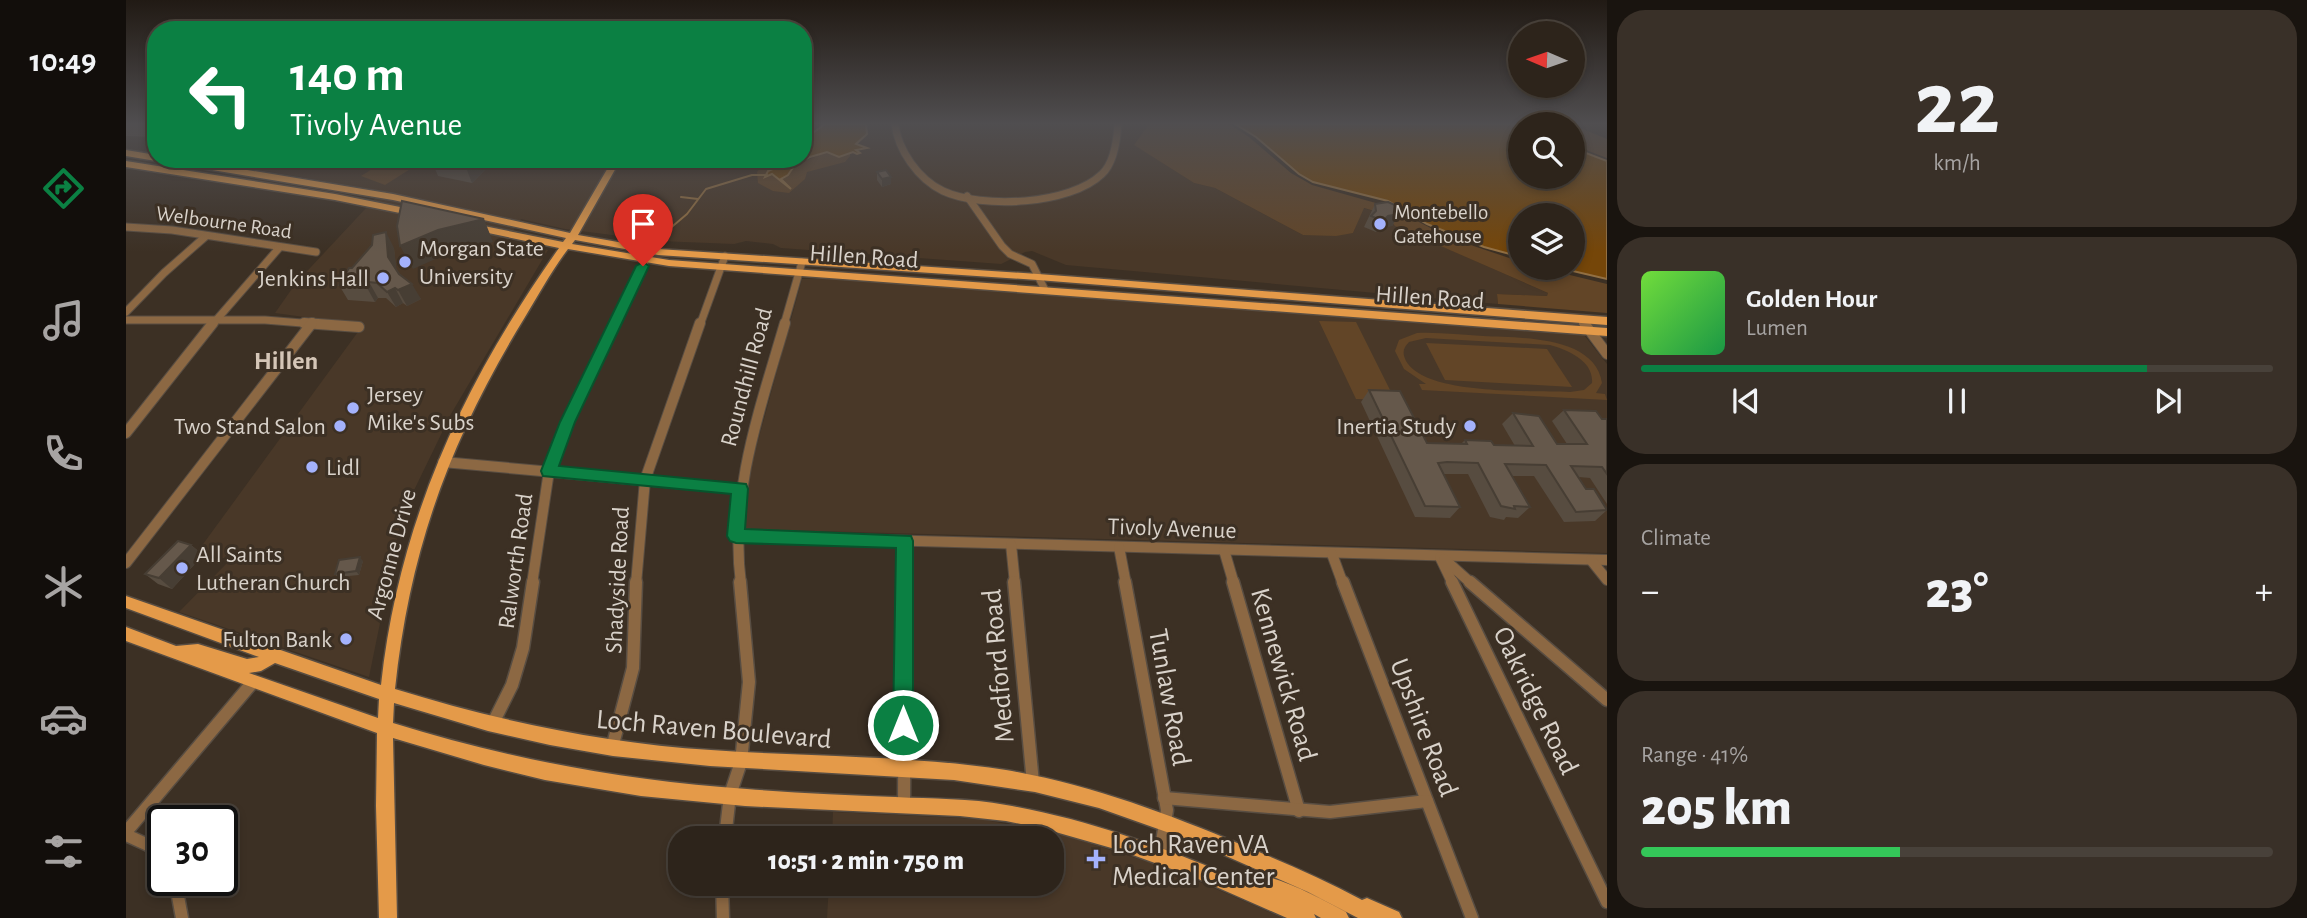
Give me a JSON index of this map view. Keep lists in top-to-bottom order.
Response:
{
  "streets": {
    "main road": ["Hillen Road", "Argonne Drive", "Loch Raven Boulevard"],
    "street": [
      "Welbourne Road",
      "Roundhill Road",
      "Tivoly Avenue",
      "Ralworth Road",
      "Shadyside Road",
      "Medford Road",
      "Kennewick Road",
      "Tunlaw Road",
      "Oakridge Road",
      "Upshire Road"
    ]
  },
  "crossings": [
    ["Hillen Road", "Roundhill Road"],
    ["Hillen Road", "Argonne Drive"],
    ["Hillen Road", "Ralworth Road"],
    ["Hillen Road", "Shadyside Road"],
    ["Roundhill Road", "Tivoly Avenue"],
    ["Roundhill Road", "Loch Raven Boulevard"],
    ["Tivoly Avenue", "Medford Road"],
    ["Tivoly Avenue", "Kennewick Road"],
    ["Tivoly Avenue", "Tunlaw Road"],
    ["Tivoly Avenue", "Oakridge Road"],
    ["Tivoly Avenue", "Upshire Road"],
    ["Argonne Drive", "Loch Raven Boulevard"],
    ["Ralworth Road", "Loch Raven Boulevard"],
    ["Shadyside Road", "Loch Raven Boulevard"],
    ["Medford Road", "Loch Raven Boulevard"],
    ["Tunlaw Road", "Loch Raven Boulevard"]
  ],
  "districts": ["Hillen"],
  "places": {
    "other": [
      "Montebello Gatehouse",
      "Morgan State University",
      "Jenkins Hall",
      "Jersey Mike's Subs",
      "Two Stand Salon",
      "Inertia Study",
      "Lidl",
      "All Saints Lutheran Church",
      "Fulton Bank"
    ],
    "health": ["Loch Raven VA Medical Center"]
  },
  "north": "left",
  "page": {
    "tabs": "10:49",
    "tile": [
      ["22", "km/h"],
      "Climate",
      ["Range · 41%", "205 km"]
    ],
    "turn": ["140 m", "Tivoly Avenue"],
    "song": ["Golden Hour", "Lumen"],
    "heat": ["−", "23°", "+"],
    "limit": "30",
    "trip": "10:51 · 2 min · 750 m"
  }
}
